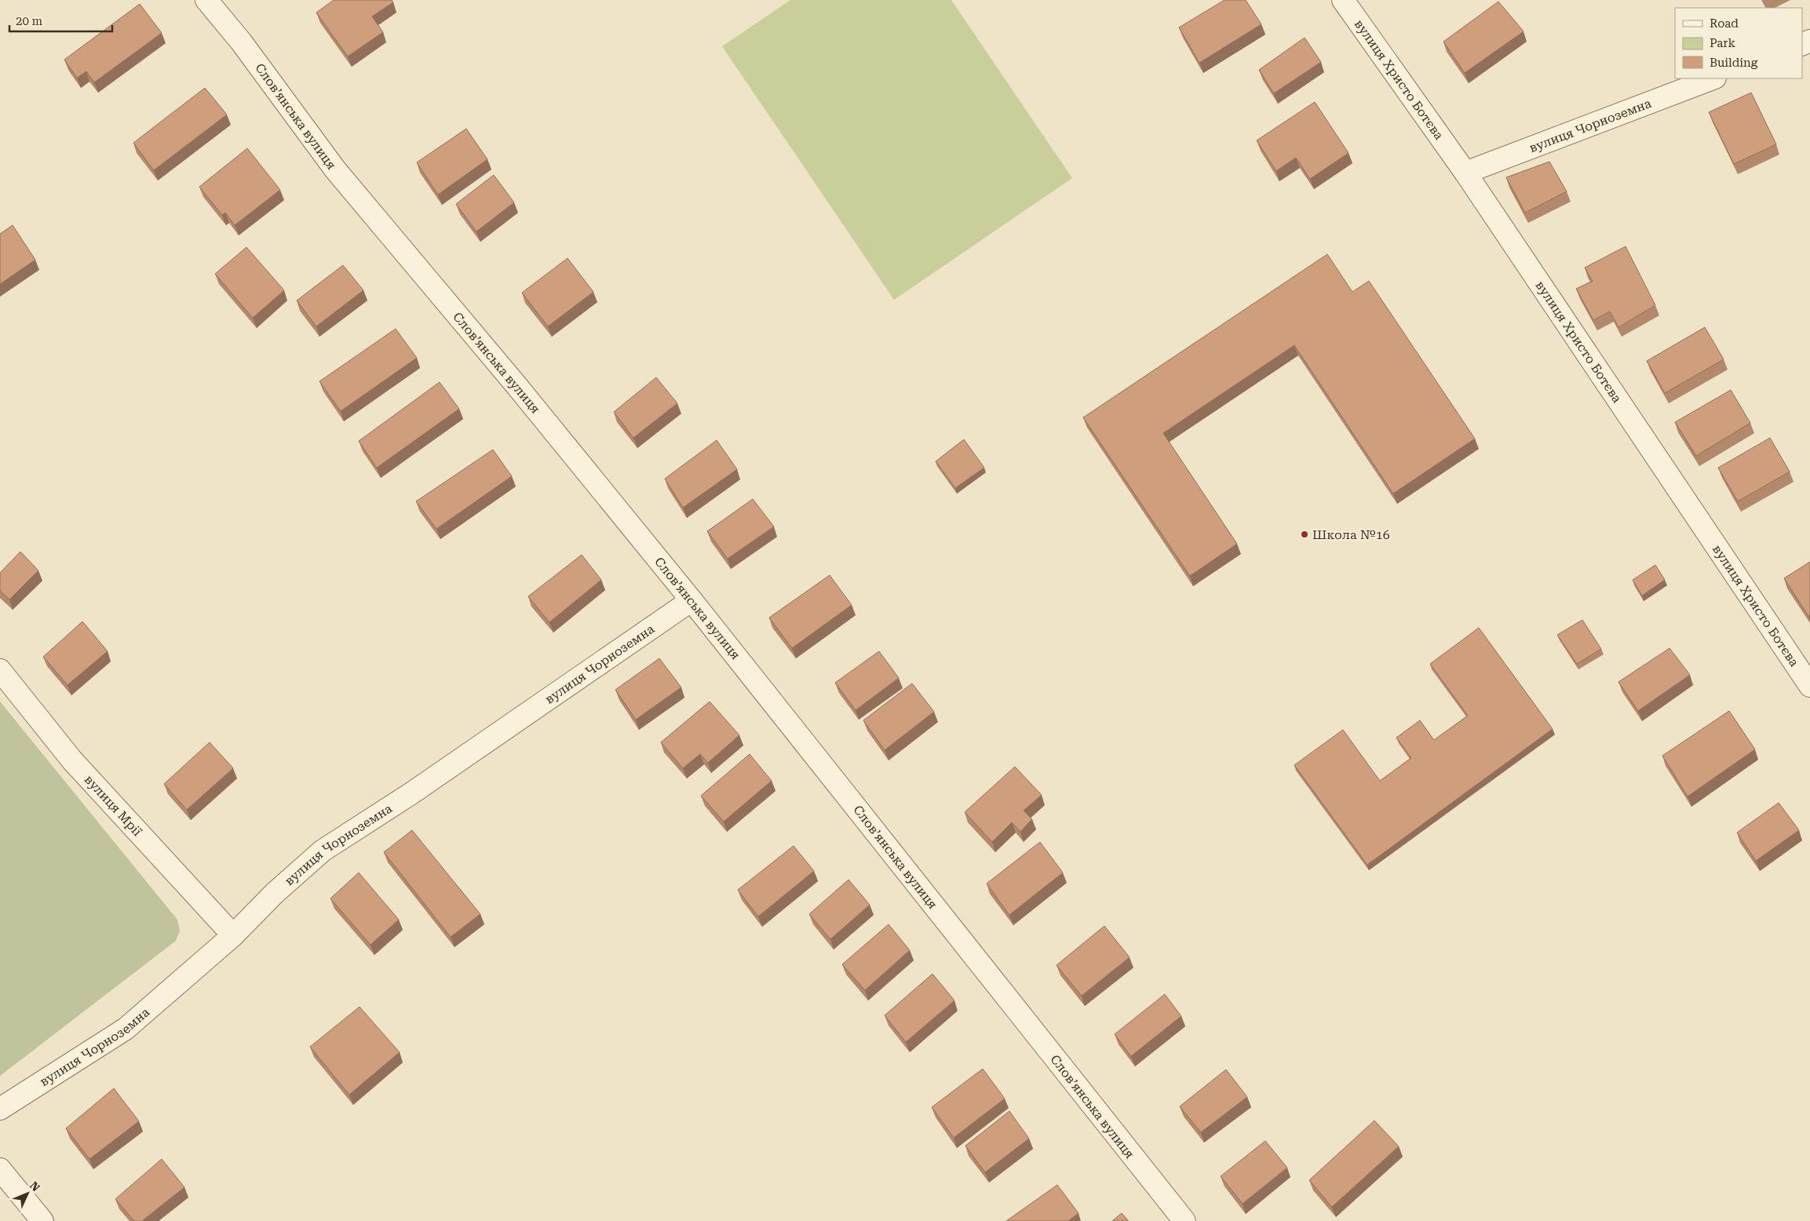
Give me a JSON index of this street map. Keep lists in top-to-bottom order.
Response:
{
  "streets": {
    "street": [
      "вулиця Христо Ботєва",
      "Словʼянська вулиця",
      "вулиця Чорноземна",
      "вулиця Мрії"
    ]
  },
  "crossings": [
    ["вулиця Христо Ботєва", "вулиця Чорноземна"],
    ["Словʼянська вулиця", "вулиця Чорноземна"],
    ["вулиця Чорноземна", "вулиця Мрії"]
  ],
  "places": ["Школа №16"],
  "legend": ["Road", "Park", "Building"],
  "scale_bar": "20 m",
  "north": "top right"
}
